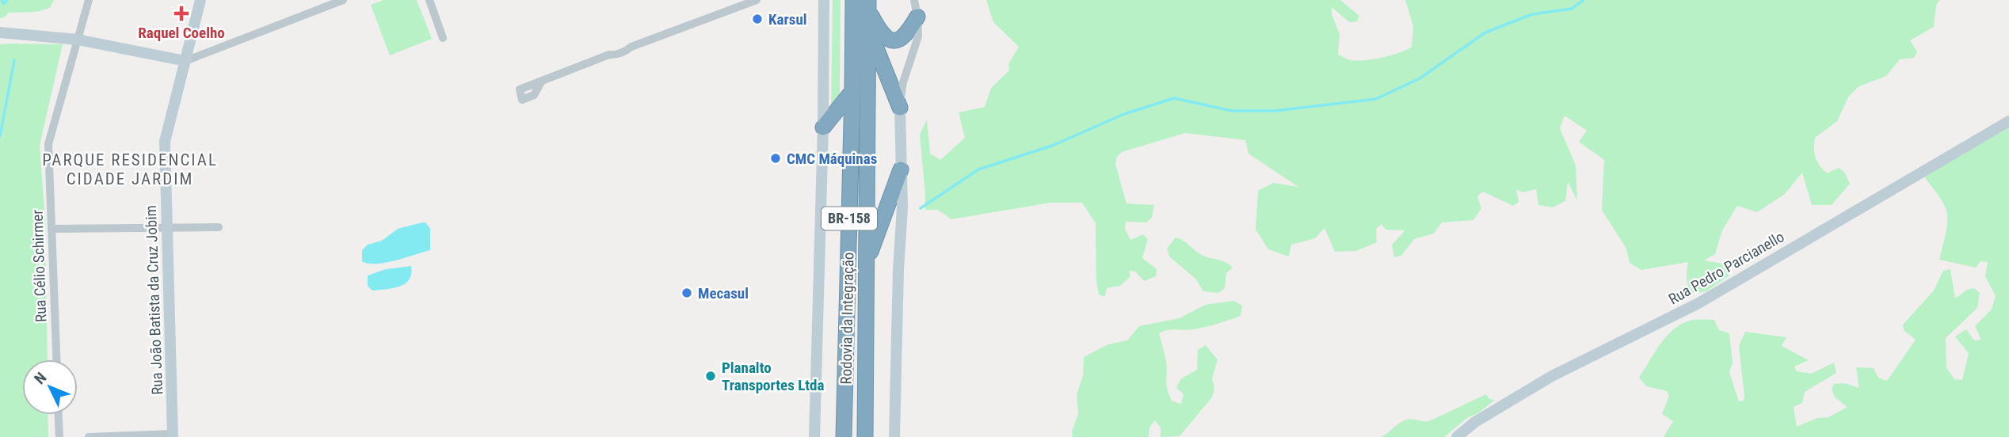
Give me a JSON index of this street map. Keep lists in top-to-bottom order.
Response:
{
  "streets": {
    "highway": ["BR-158", "Rodovia da Integração"],
    "street": ["Rua Célio Schirmer", "Rua Pedro Parcianello", "Rua João Batista da Cruz Jobim"]
  },
  "crossings": [
    ["BR-158", "Rodovia da Integração"]
  ],
  "districts": ["PARQUE RESIDENCIAL CIDADE JARDIM"],
  "places": {
    "health": ["Raquel Coelho"],
    "other": [
      "Karsul",
      "CMC Máquinas",
      "Mecasul",
      "Planalto Transportes Ltda"
    ]
  },
  "north": "top left"
}
